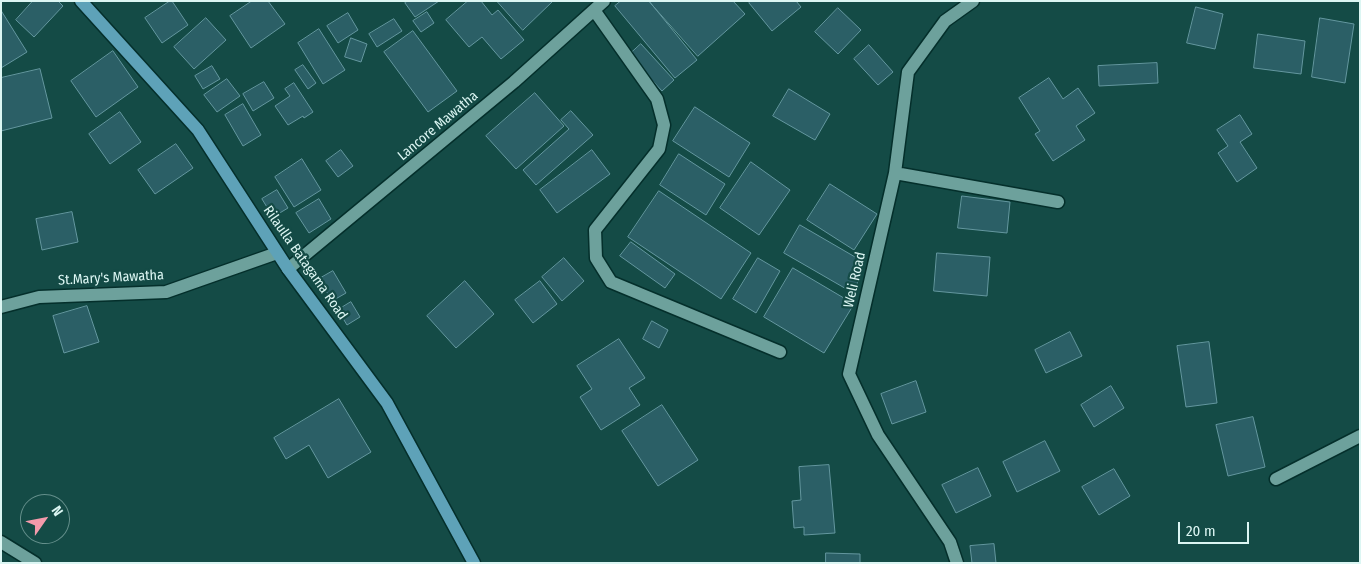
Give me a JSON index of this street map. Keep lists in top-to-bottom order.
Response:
{
  "streets": {
    "street": [
      "Lancore Mawatha",
      "Rilaulla Batagama Road",
      "St.Mary's Mawatha",
      "Weli Road"
    ]
  },
  "crossings": [
    ["Lancore Mawatha", "Rilaulla Batagama Road"],
    ["Rilaulla Batagama Road", "St.Mary's Mawatha"]
  ],
  "scale_bar": "20 m",
  "north": "top right"
}
